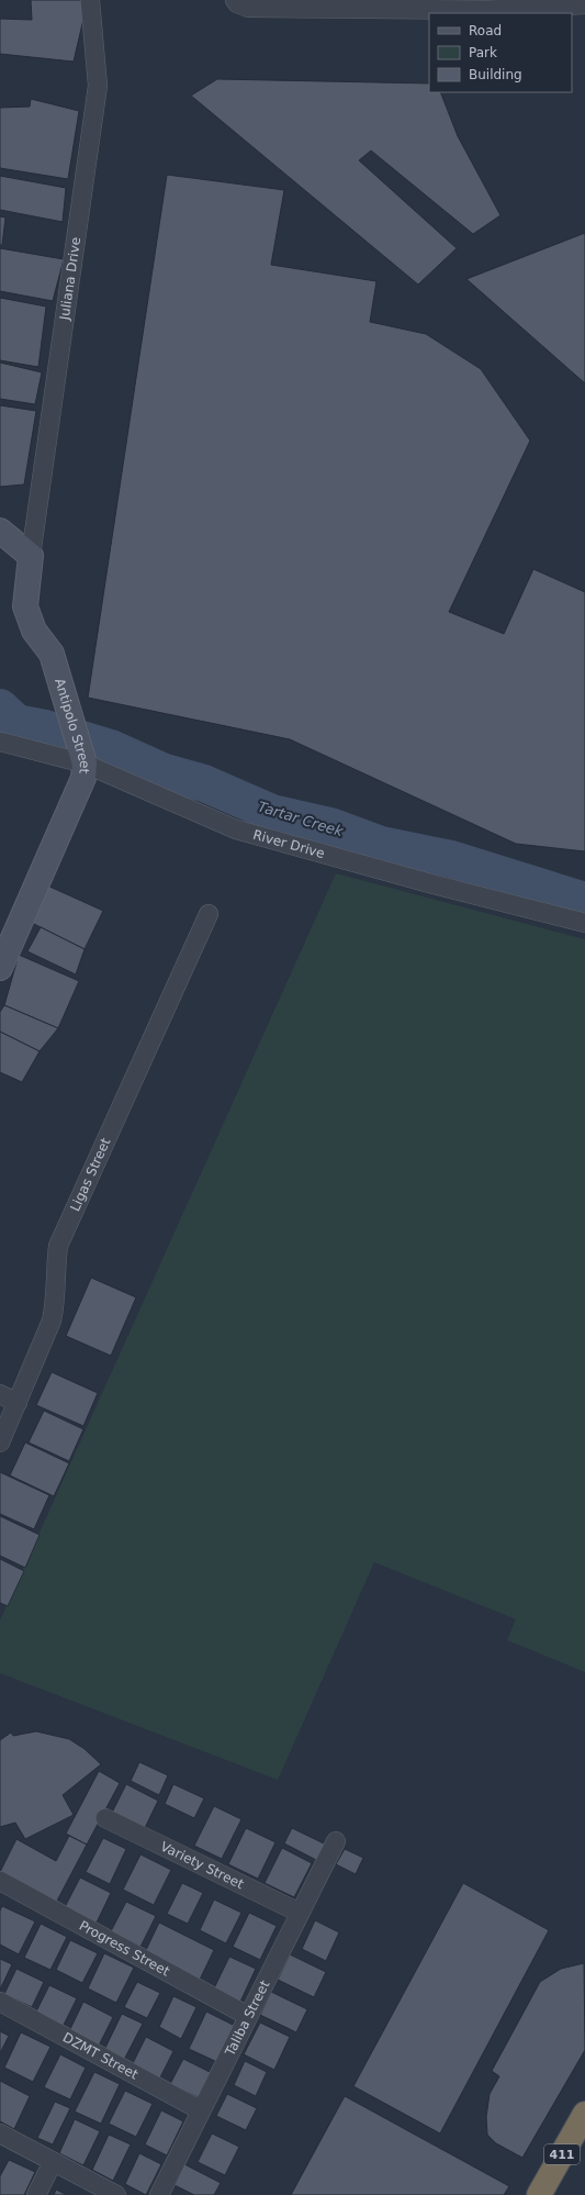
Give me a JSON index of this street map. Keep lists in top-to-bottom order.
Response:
{
  "streets": {
    "highway": ["411"],
    "street": [
      "Juliana Drive",
      "Antipolo Street",
      "River Drive",
      "Ligas Street",
      "Variety Street",
      "Progress Street",
      "Taliba Street",
      "DZMT Street"
    ]
  },
  "crossings": [
    ["Juliana Drive", "Antipolo Street"],
    ["Antipolo Street", "River Drive"],
    ["Variety Street", "Taliba Street"],
    ["Progress Street", "Taliba Street"],
    ["Taliba Street", "DZMT Street"]
  ],
  "water": ["Tartar Creek"],
  "legend": ["Road", "Park", "Building"]
}
